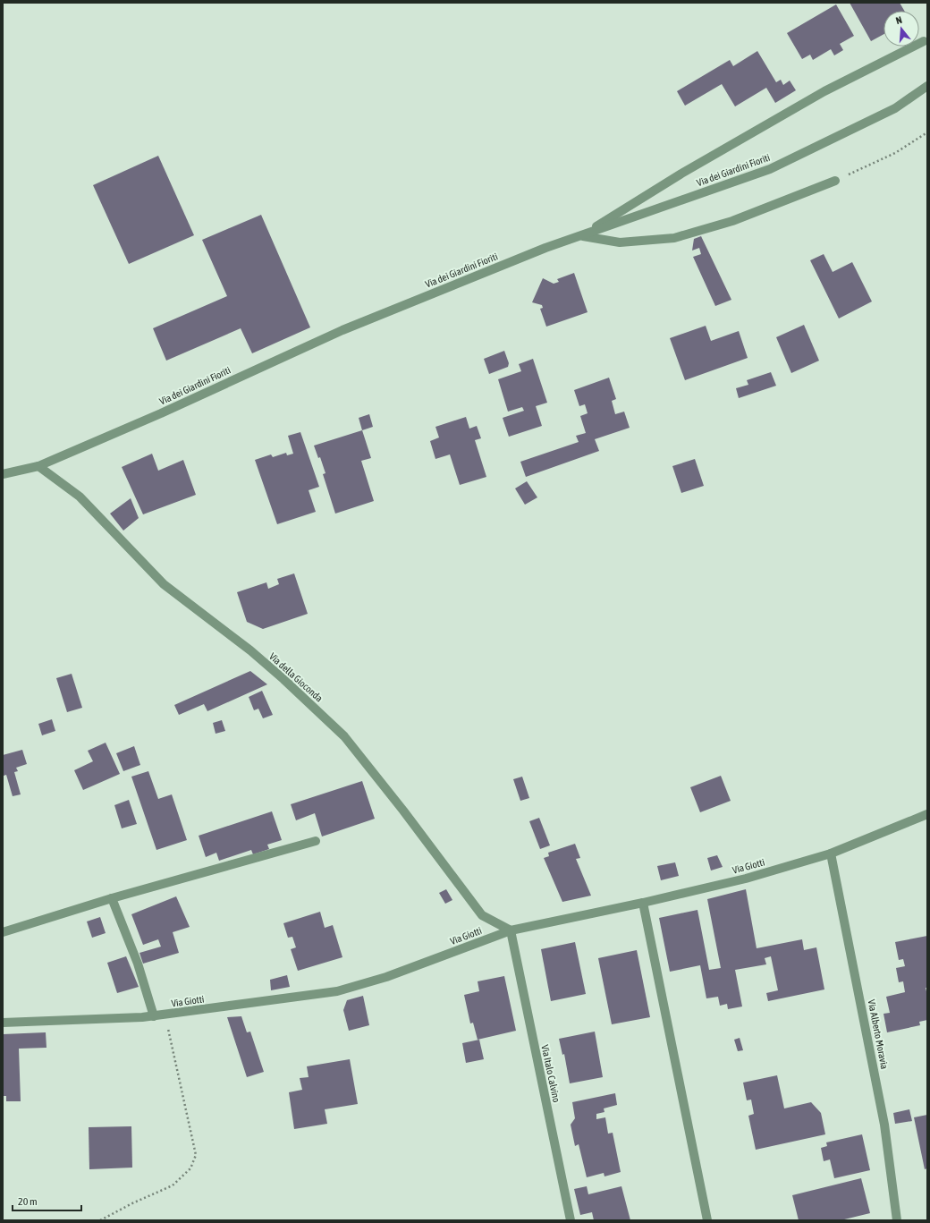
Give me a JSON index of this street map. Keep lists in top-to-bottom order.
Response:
{
  "streets": {
    "street": [
      "Via dei Giardini Fioriti",
      "Via della Gioconda",
      "Via Giotti",
      "Via Alberto Moravia",
      "Via Italo Calvino"
    ]
  },
  "crossings": [
    ["Via dei Giardini Fioriti", "Via della Gioconda"],
    ["Via della Gioconda", "Via Giotti"],
    ["Via della Gioconda", "Via Italo Calvino"],
    ["Via Giotti", "Via Alberto Moravia"],
    ["Via Giotti", "Via Italo Calvino"]
  ],
  "scale_bar": "20 m",
  "north": "top"
}
